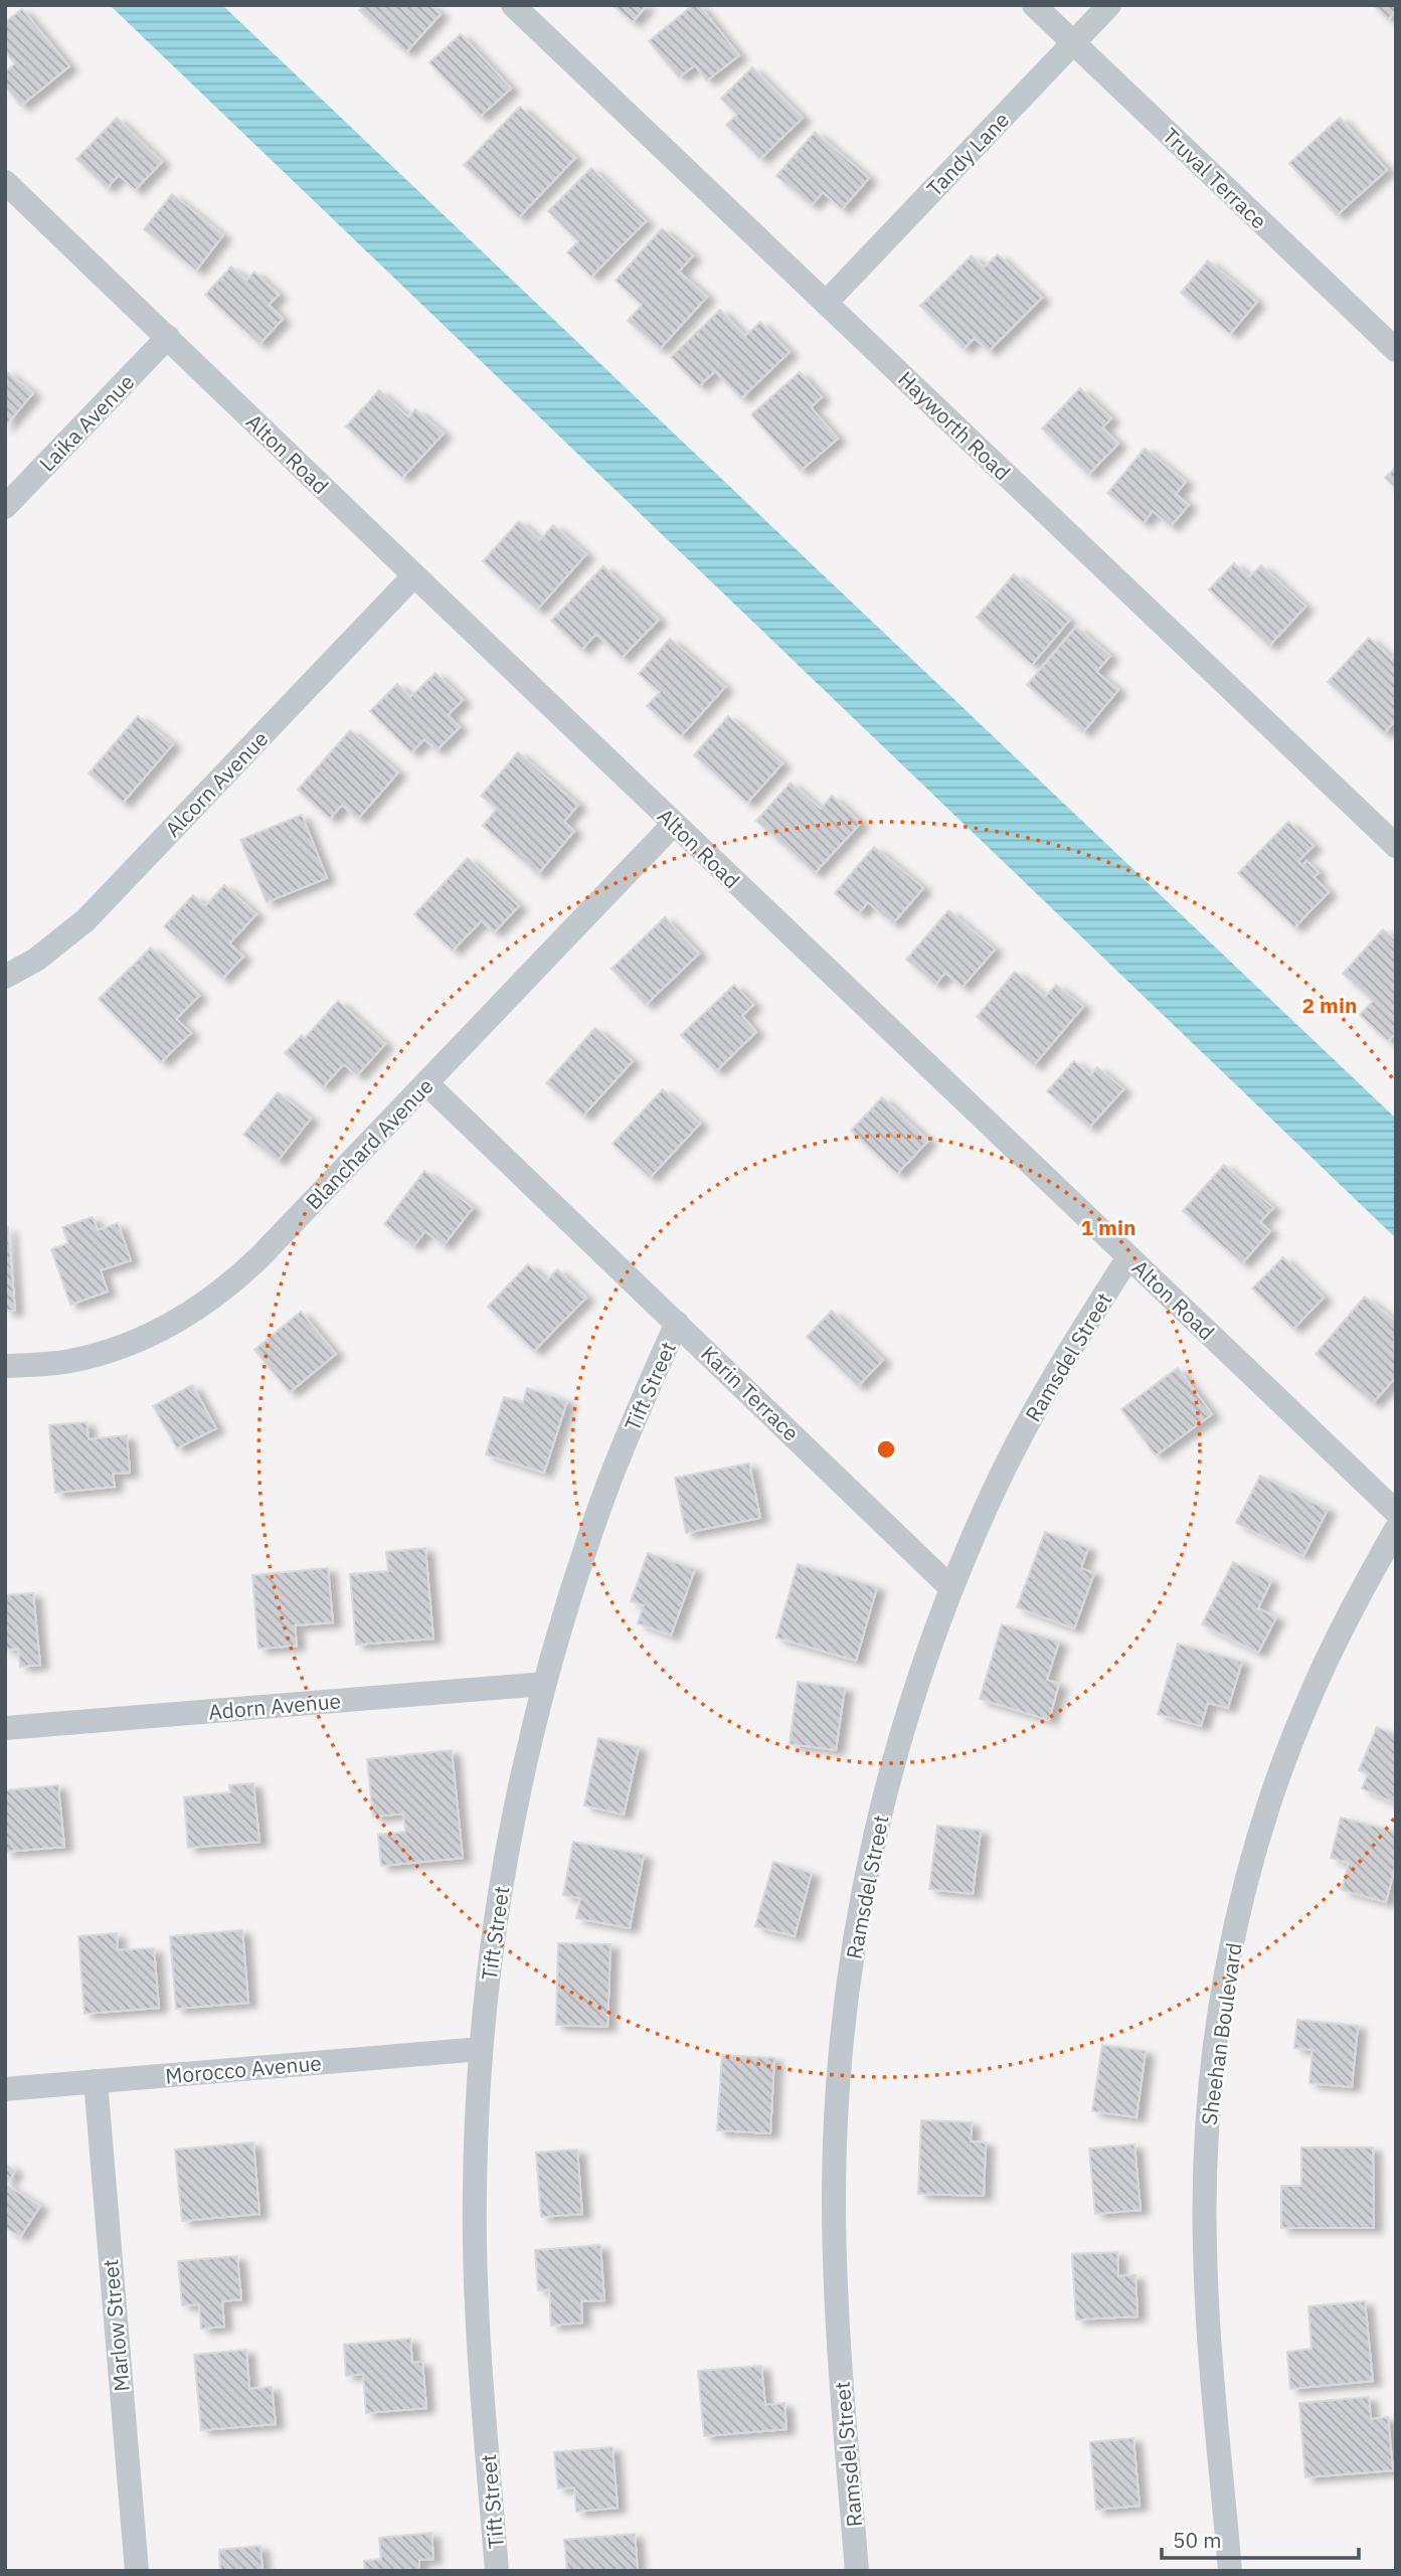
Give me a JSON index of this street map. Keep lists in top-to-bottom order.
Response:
{
  "streets": {
    "street": [
      "Tandy Lane",
      "Truval Terrace",
      "Laika Avenue",
      "Hayworth Road",
      "Alton Road",
      "Alcorn Avenue",
      "Blanchard Avenue",
      "Ramsdel Street",
      "Tift Street",
      "Karin Terrace",
      "Adorn Avenue",
      "Sheehan Boulevard",
      "Morocco Avenue",
      "Marlow Street"
    ]
  },
  "crossings": [
    ["Tandy Lane", "Truval Terrace"],
    ["Tandy Lane", "Hayworth Road"],
    ["Laika Avenue", "Alton Road"],
    ["Alton Road", "Alcorn Avenue"],
    ["Alton Road", "Blanchard Avenue"],
    ["Alton Road", "Ramsdel Street"],
    ["Blanchard Avenue", "Karin Terrace"],
    ["Ramsdel Street", "Karin Terrace"],
    ["Tift Street", "Karin Terrace"],
    ["Tift Street", "Adorn Avenue"],
    ["Tift Street", "Morocco Avenue"],
    ["Morocco Avenue", "Marlow Street"]
  ],
  "scale_bar": "50 m",
  "rings": ["2 min", "1 min"]
}
